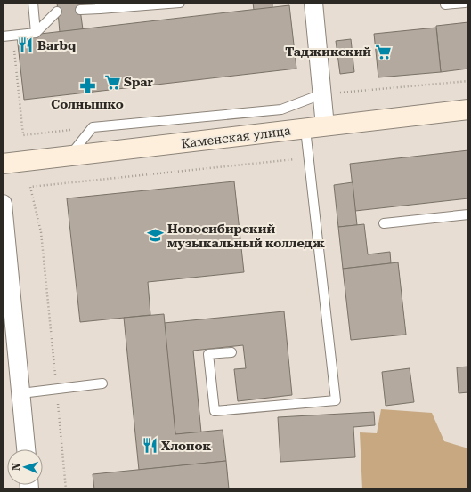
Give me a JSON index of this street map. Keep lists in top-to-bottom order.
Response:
{
  "streets": {
    "street": ["Каменская улица"]
  },
  "places": {
    "restaurant": ["Barbq", "Хлопок"],
    "supermarket": ["Таджикский", "Spar"],
    "pharmacy": ["Солнышко"],
    "school or university": ["Новосибирский музыкальный колледж"]
  },
  "north": "left"
}
